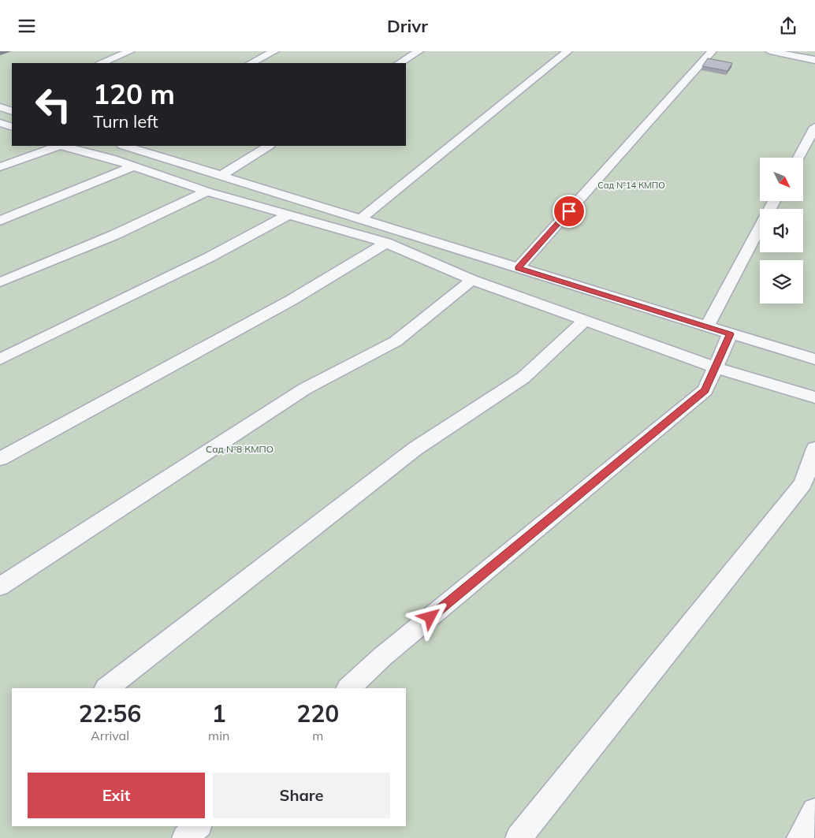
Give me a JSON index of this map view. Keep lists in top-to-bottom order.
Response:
{
  "parks": ["Сад №14 КМПО", "Сад №8 КМПО"],
  "north": "bottom right",
  "page": {
    "header": "Drivr",
    "turn": ["120 m", "Turn left"],
    "eta": [
      "22:56",
      "Arrival",
      "1",
      "min",
      "220",
      "m"
    ],
    "buttons": ["Exit", "Share"]
  }
}
